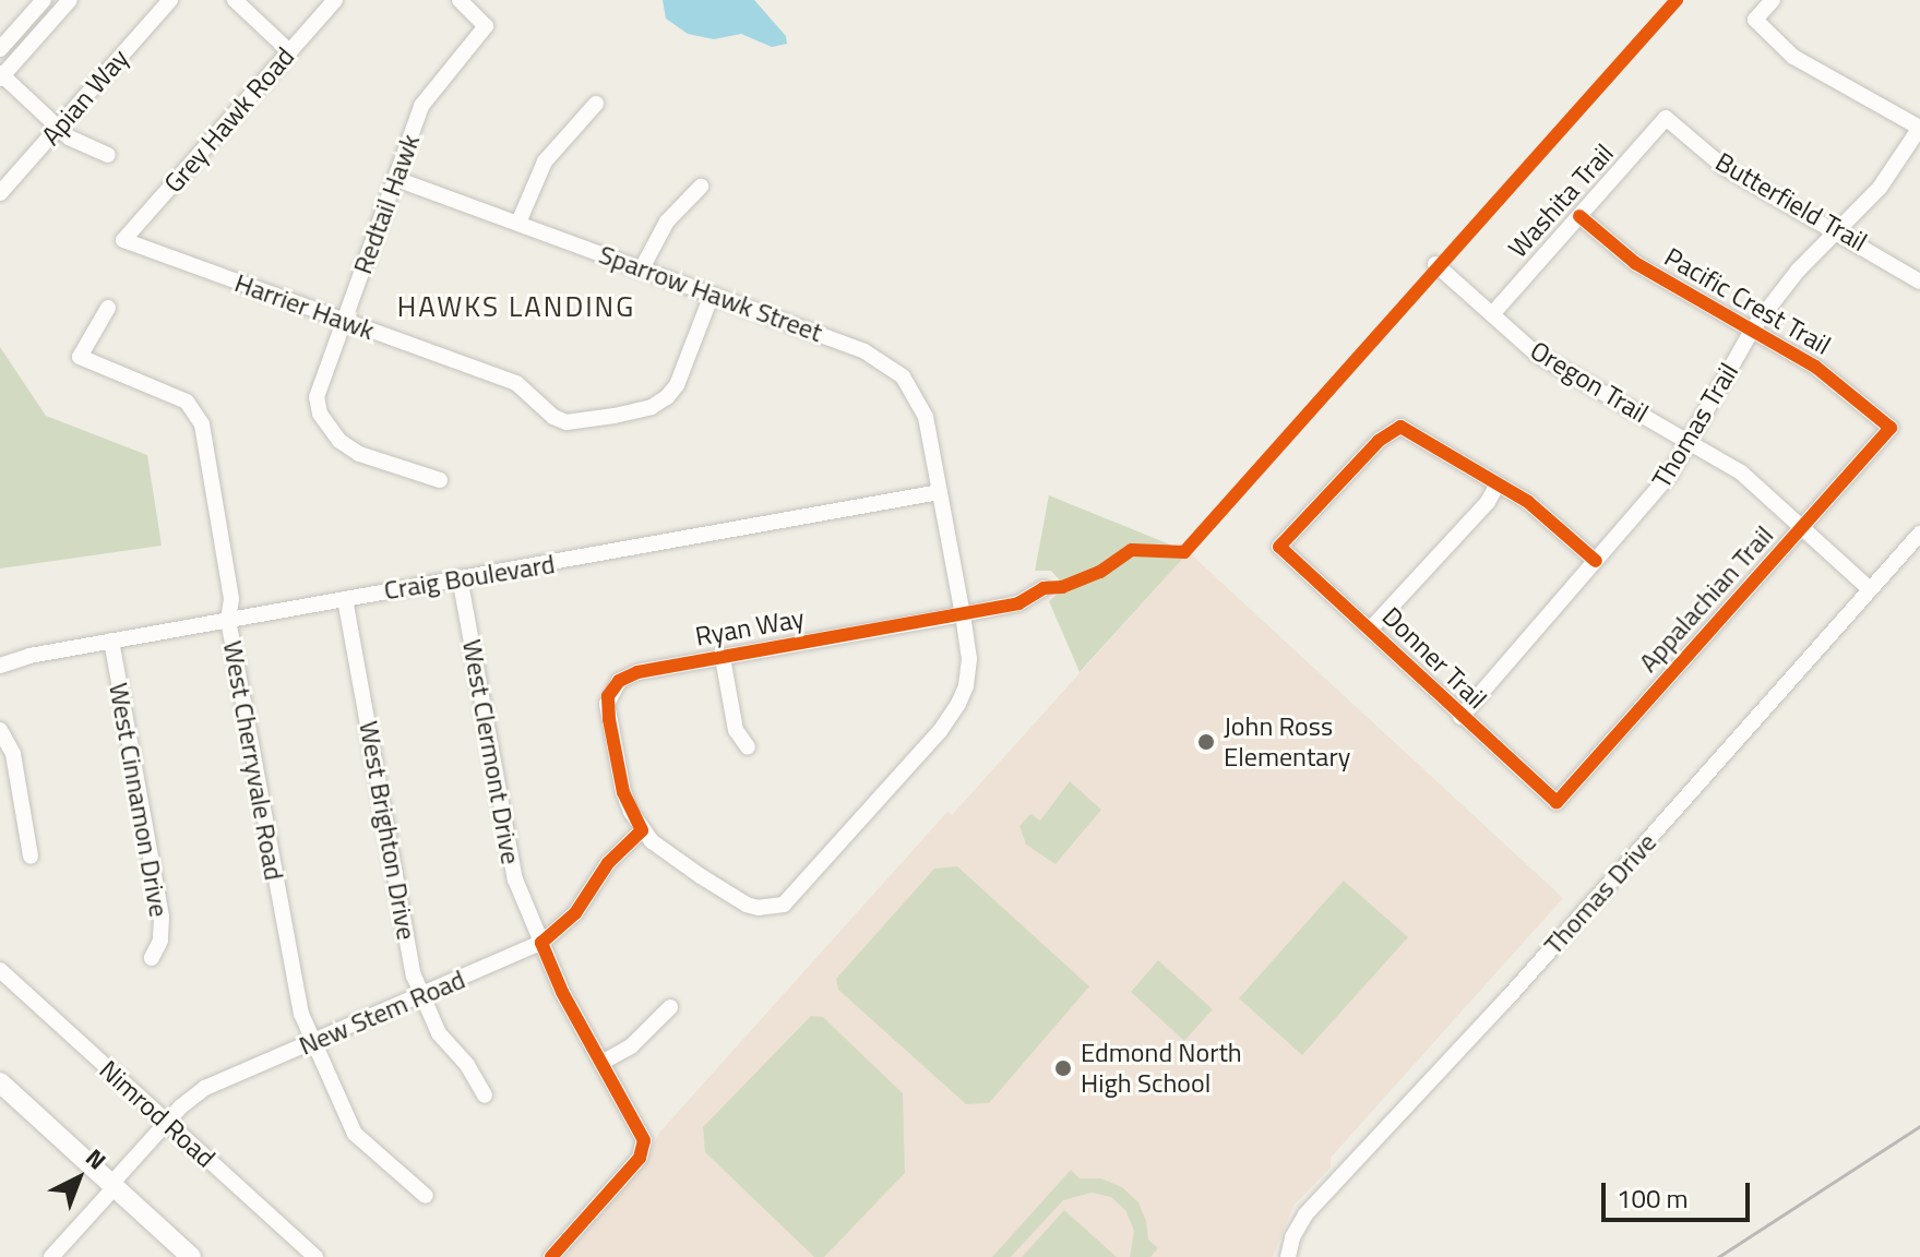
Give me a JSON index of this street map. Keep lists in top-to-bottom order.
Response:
{
  "streets": {
    "street": [
      "Apian Way",
      "Grey Hawk Road",
      "Washita Trail",
      "Butterfield Trail",
      "Redtail Hawk",
      "Sparrow Hawk Street",
      "Pacific Crest Trail",
      "Harrier Hawk",
      "Oregon Trail",
      "Thomas Trail",
      "Craig Boulevard",
      "Appalachian Trail",
      "Ryan Way",
      "Donner Trail",
      "West Clermont Drive",
      "West Cherryvale Road",
      "West Cinnamon Drive",
      "West Brighton Drive",
      "Thomas Drive",
      "New Stem Road",
      "Nimrod Road"
    ]
  },
  "crossings": [
    ["Grey Hawk Road", "Harrier Hawk"],
    ["Washita Trail", "Butterfield Trail"],
    ["Washita Trail", "Pacific Crest Trail"],
    ["Washita Trail", "Oregon Trail"],
    ["Butterfield Trail", "Thomas Trail"],
    ["Redtail Hawk", "Sparrow Hawk Street"],
    ["Redtail Hawk", "Harrier Hawk"],
    ["Sparrow Hawk Street", "Harrier Hawk"],
    ["Sparrow Hawk Street", "Craig Boulevard"],
    ["Sparrow Hawk Street", "Ryan Way"],
    ["Sparrow Hawk Street", "New Stem Road"],
    ["Pacific Crest Trail", "Thomas Trail"],
    ["Pacific Crest Trail", "Appalachian Trail"],
    ["Oregon Trail", "Thomas Trail"],
    ["Oregon Trail", "Appalachian Trail"],
    ["Oregon Trail", "Thomas Drive"],
    ["Thomas Trail", "Donner Trail"],
    ["Craig Boulevard", "West Clermont Drive"],
    ["Craig Boulevard", "West Cherryvale Road"],
    ["Craig Boulevard", "West Cinnamon Drive"],
    ["Craig Boulevard", "West Brighton Drive"],
    ["Appalachian Trail", "Donner Trail"],
    ["Ryan Way", "New Stem Road"],
    ["West Clermont Drive", "New Stem Road"],
    ["West Cherryvale Road", "New Stem Road"],
    ["West Brighton Drive", "New Stem Road"],
    ["New Stem Road", "Nimrod Road"]
  ],
  "districts": ["HAWKS LANDING"],
  "places": ["John Ross Elementary", "Edmond North High School"],
  "scale_bar": "100 m",
  "north": "top right"
}
